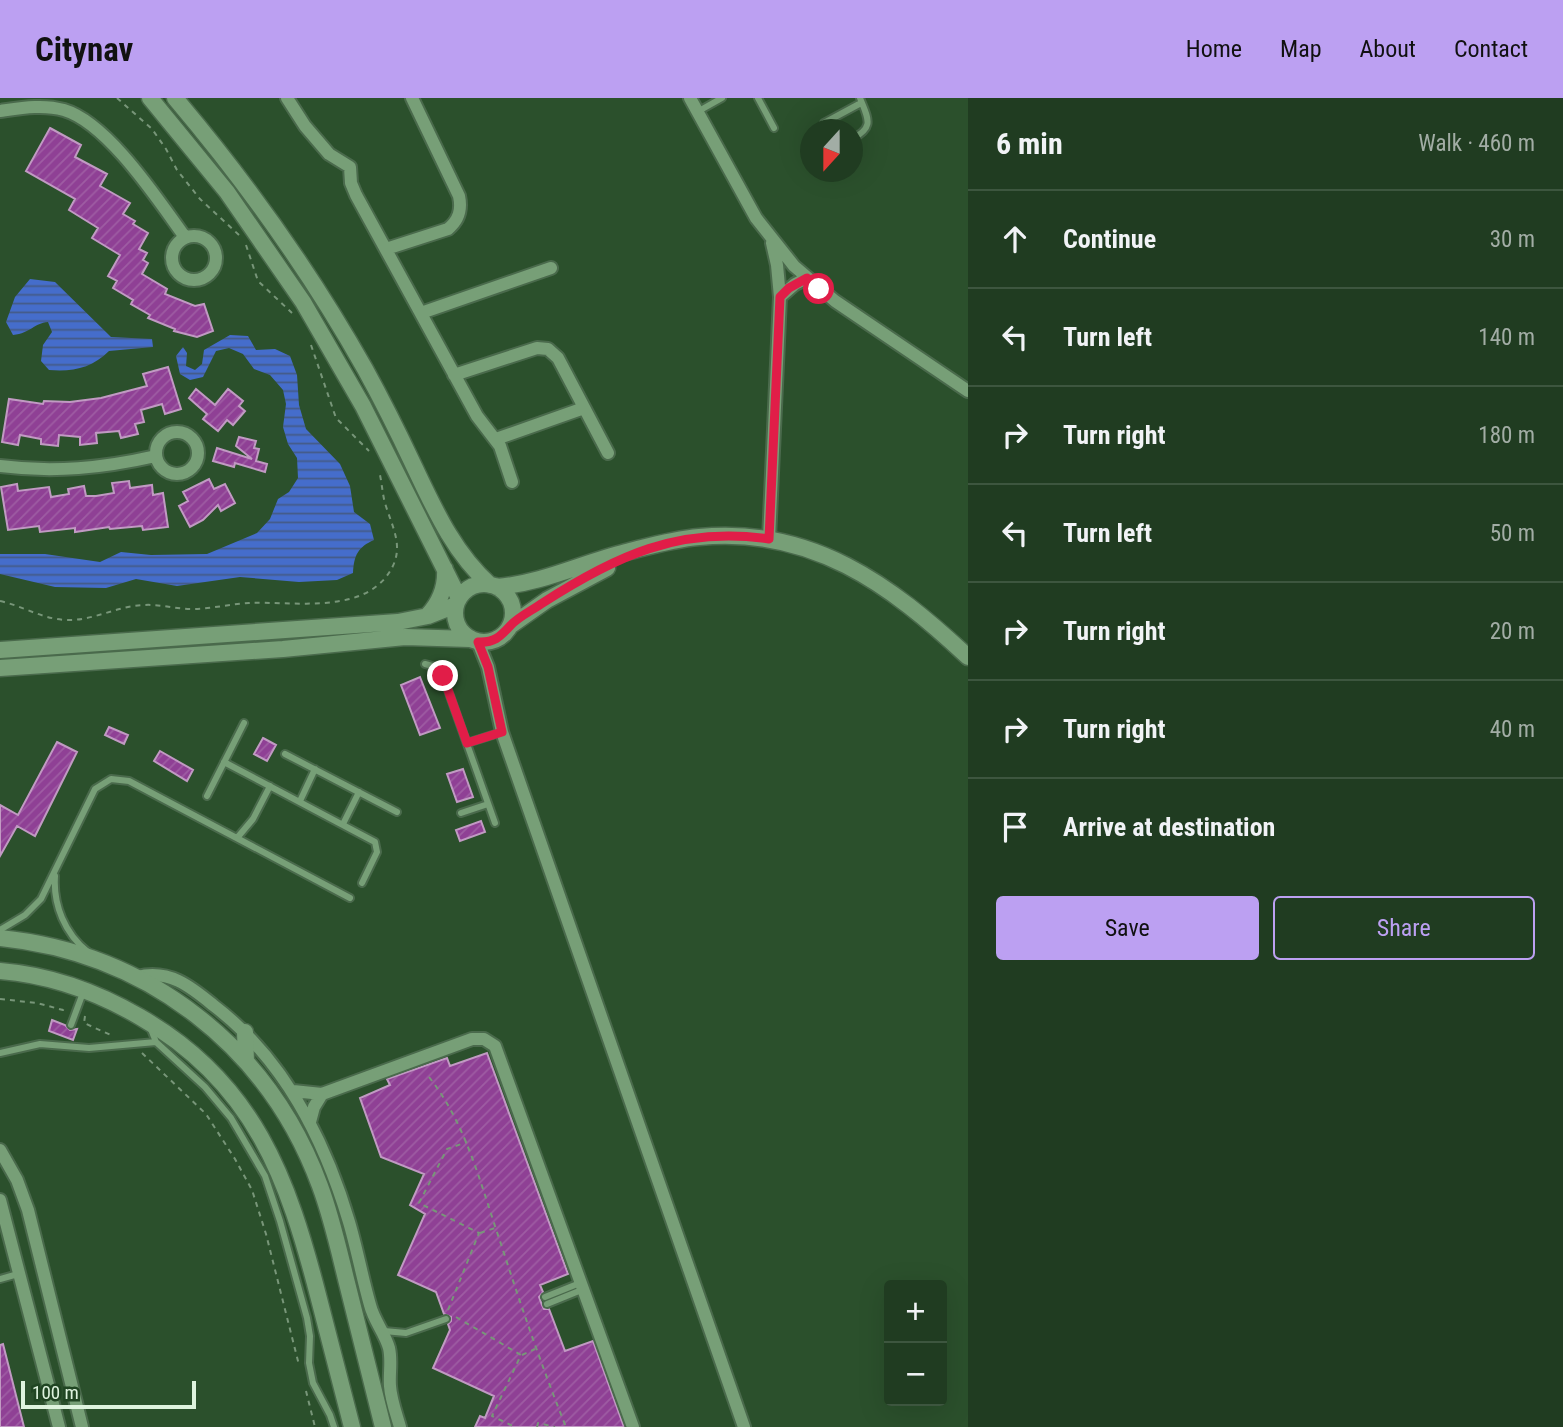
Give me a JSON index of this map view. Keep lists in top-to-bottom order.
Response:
{
  "scale_bar": "100 m",
  "north": "bottom",
  "page": {
    "header": "Citynav",
    "nav": [
      "Home",
      "Map",
      "About",
      "Contact"
    ],
    "heading": ["6 min", "Walk · 460 m"],
    "list": [
      ["Continue", "30 m"],
      ["Turn left", "140 m"],
      ["Turn right", "180 m"],
      ["Turn left", "50 m"],
      ["Turn right", "20 m"],
      ["Turn right", "40 m"],
      "Arrive at destination"
    ],
    "buttons": ["Save", "Share"],
    "map_buttons": ["+", "−"],
    "scale": "100 m"
  }
}
